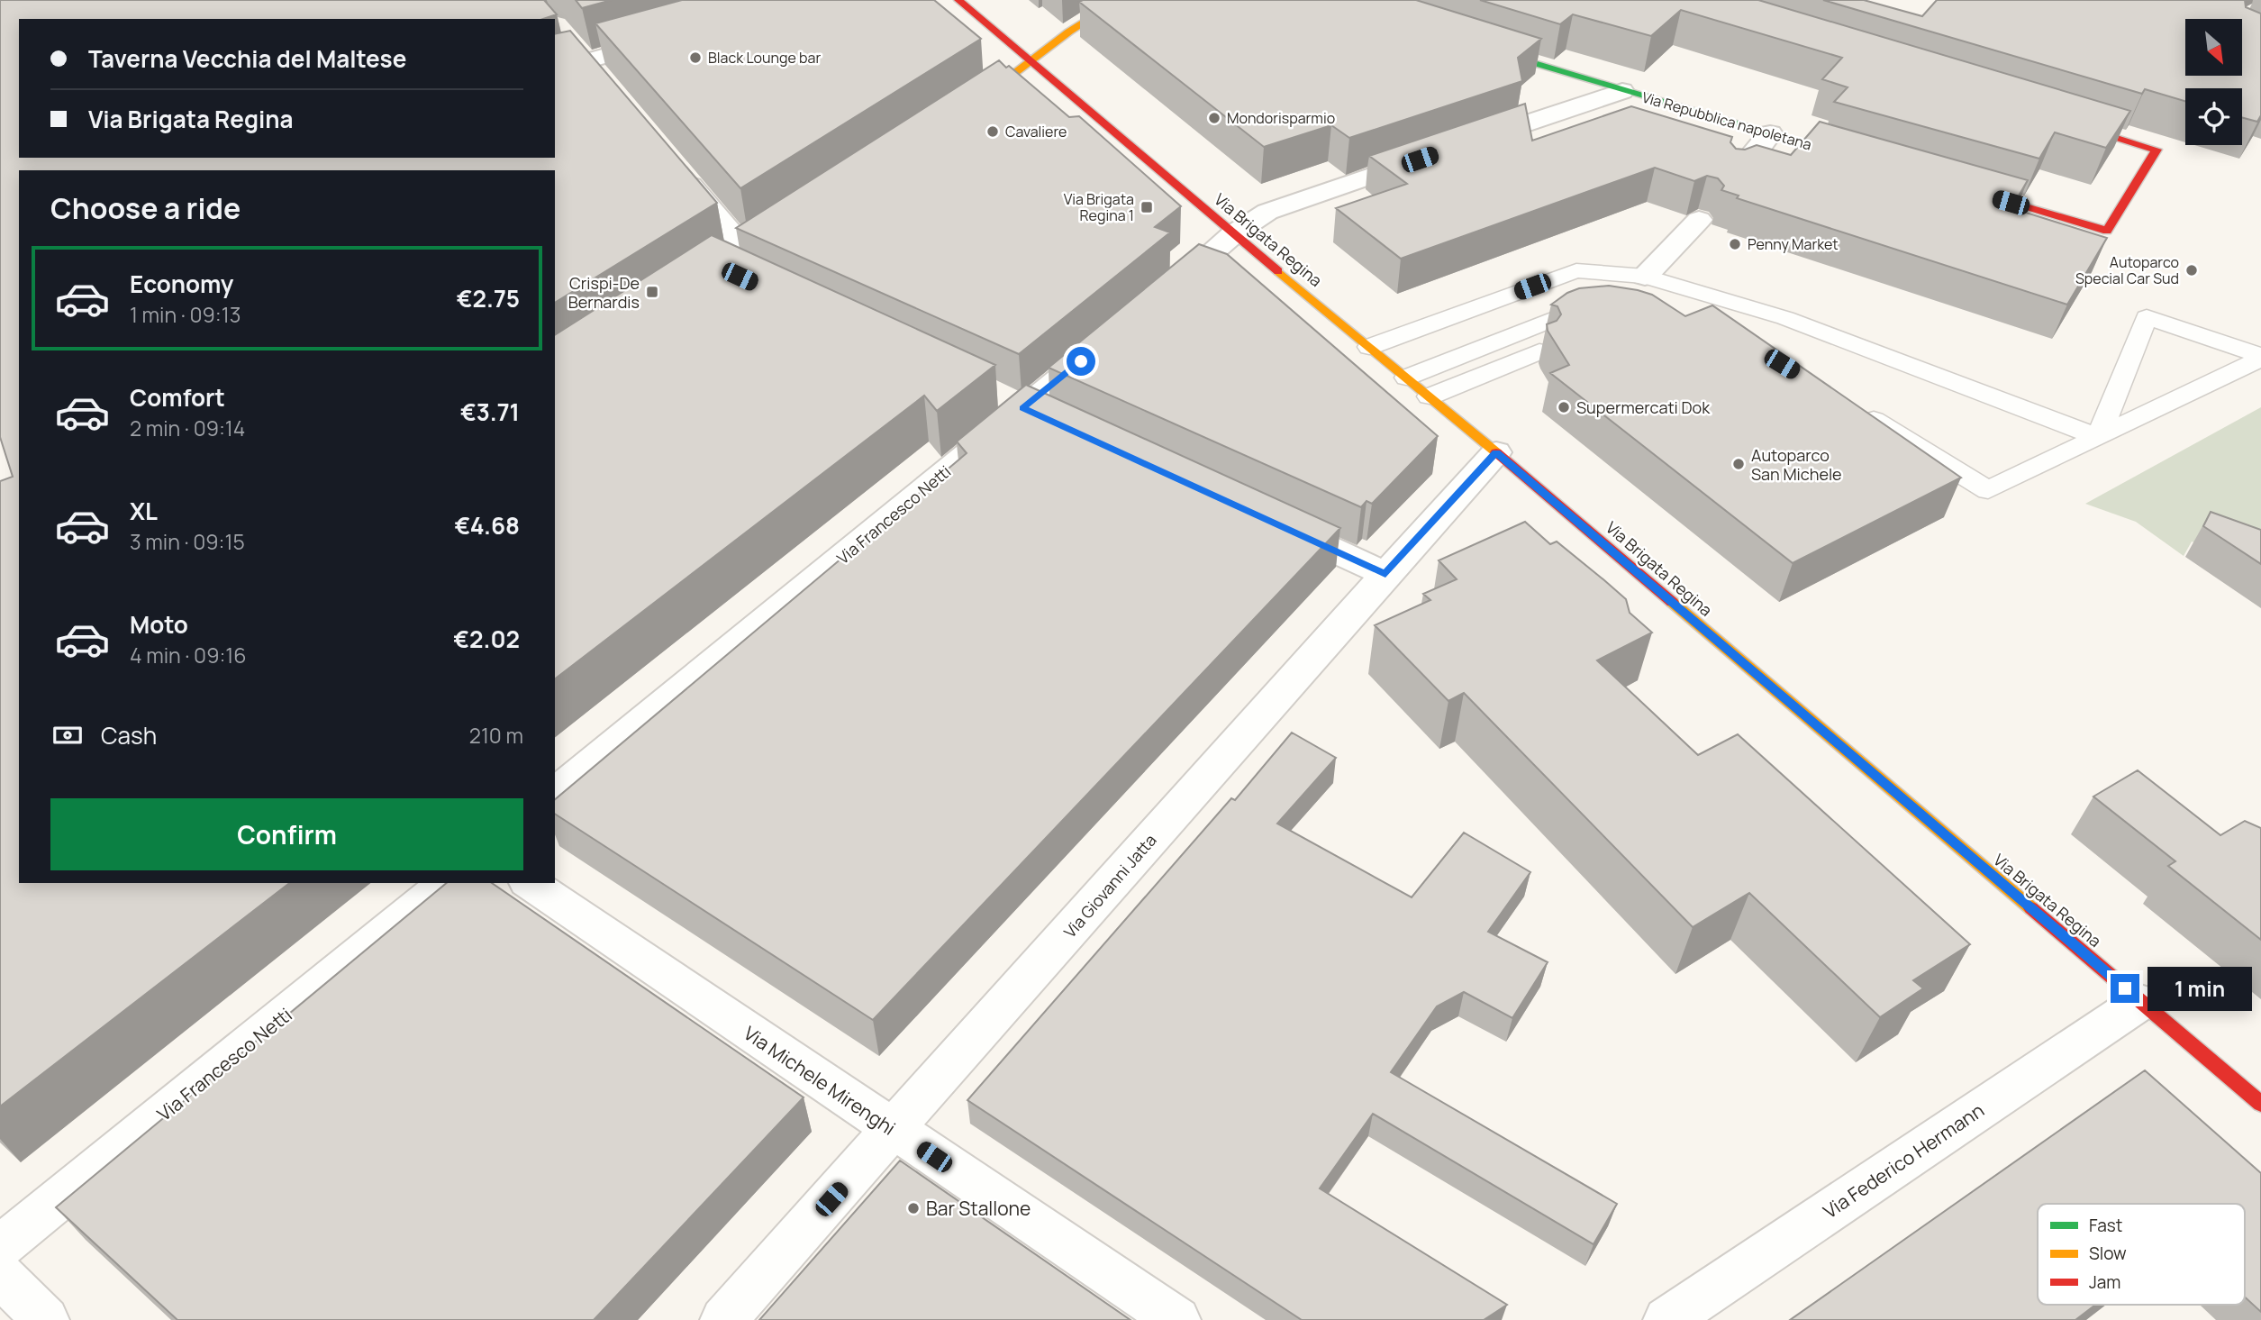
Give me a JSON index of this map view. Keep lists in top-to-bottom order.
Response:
{
  "streets": {
    "main road": ["Via Repubblica napoletana", "Via Brigata Regina"],
    "street": [
      "Via Francesco Netti",
      "Via Giovanni Jatta",
      "Via Michele Mirenghi",
      "Via Federico Hermann"
    ]
  },
  "crossings": [
    ["Via Brigata Regina", "Via Giovanni Jatta"],
    ["Via Brigata Regina", "Via Federico Hermann"],
    ["Via Giovanni Jatta", "Via Michele Mirenghi"]
  ],
  "places": {
    "other": [
      "Black Lounge bar",
      "Mondorisparmio",
      "Cavaliere",
      "Penny Market",
      "Autoparco Special Car Sud",
      "Supermercati Dok",
      "Autoparco San Michele",
      "Bar Stallone"
    ],
    "transit": ["Via Brigata Regina 1", "Crispi-De Bernardis"]
  },
  "legend": ["Fast", "Slow", "Jam"],
  "north": "bottom right",
  "page": {
    "banner": ["Taverna Vecchia del Maltese", "Via Brigata Regina"],
    "heading": "Choose a ride",
    "list": [
      {
        "name": "Economy",
        "note": "1 min · 09:13",
        "value": "€2.75"
      },
      {
        "name": "Comfort",
        "note": "2 min · 09:14",
        "value": "€3.71"
      },
      {
        "name": "XL",
        "note": "3 min · 09:15",
        "value": "€4.68"
      },
      {
        "name": "Moto",
        "note": "4 min · 09:16",
        "value": "€2.02"
      }
    ],
    "pay": ["Cash", "210 m"],
    "buttons": "Confirm",
    "bubble": "1 min"
  }
}
